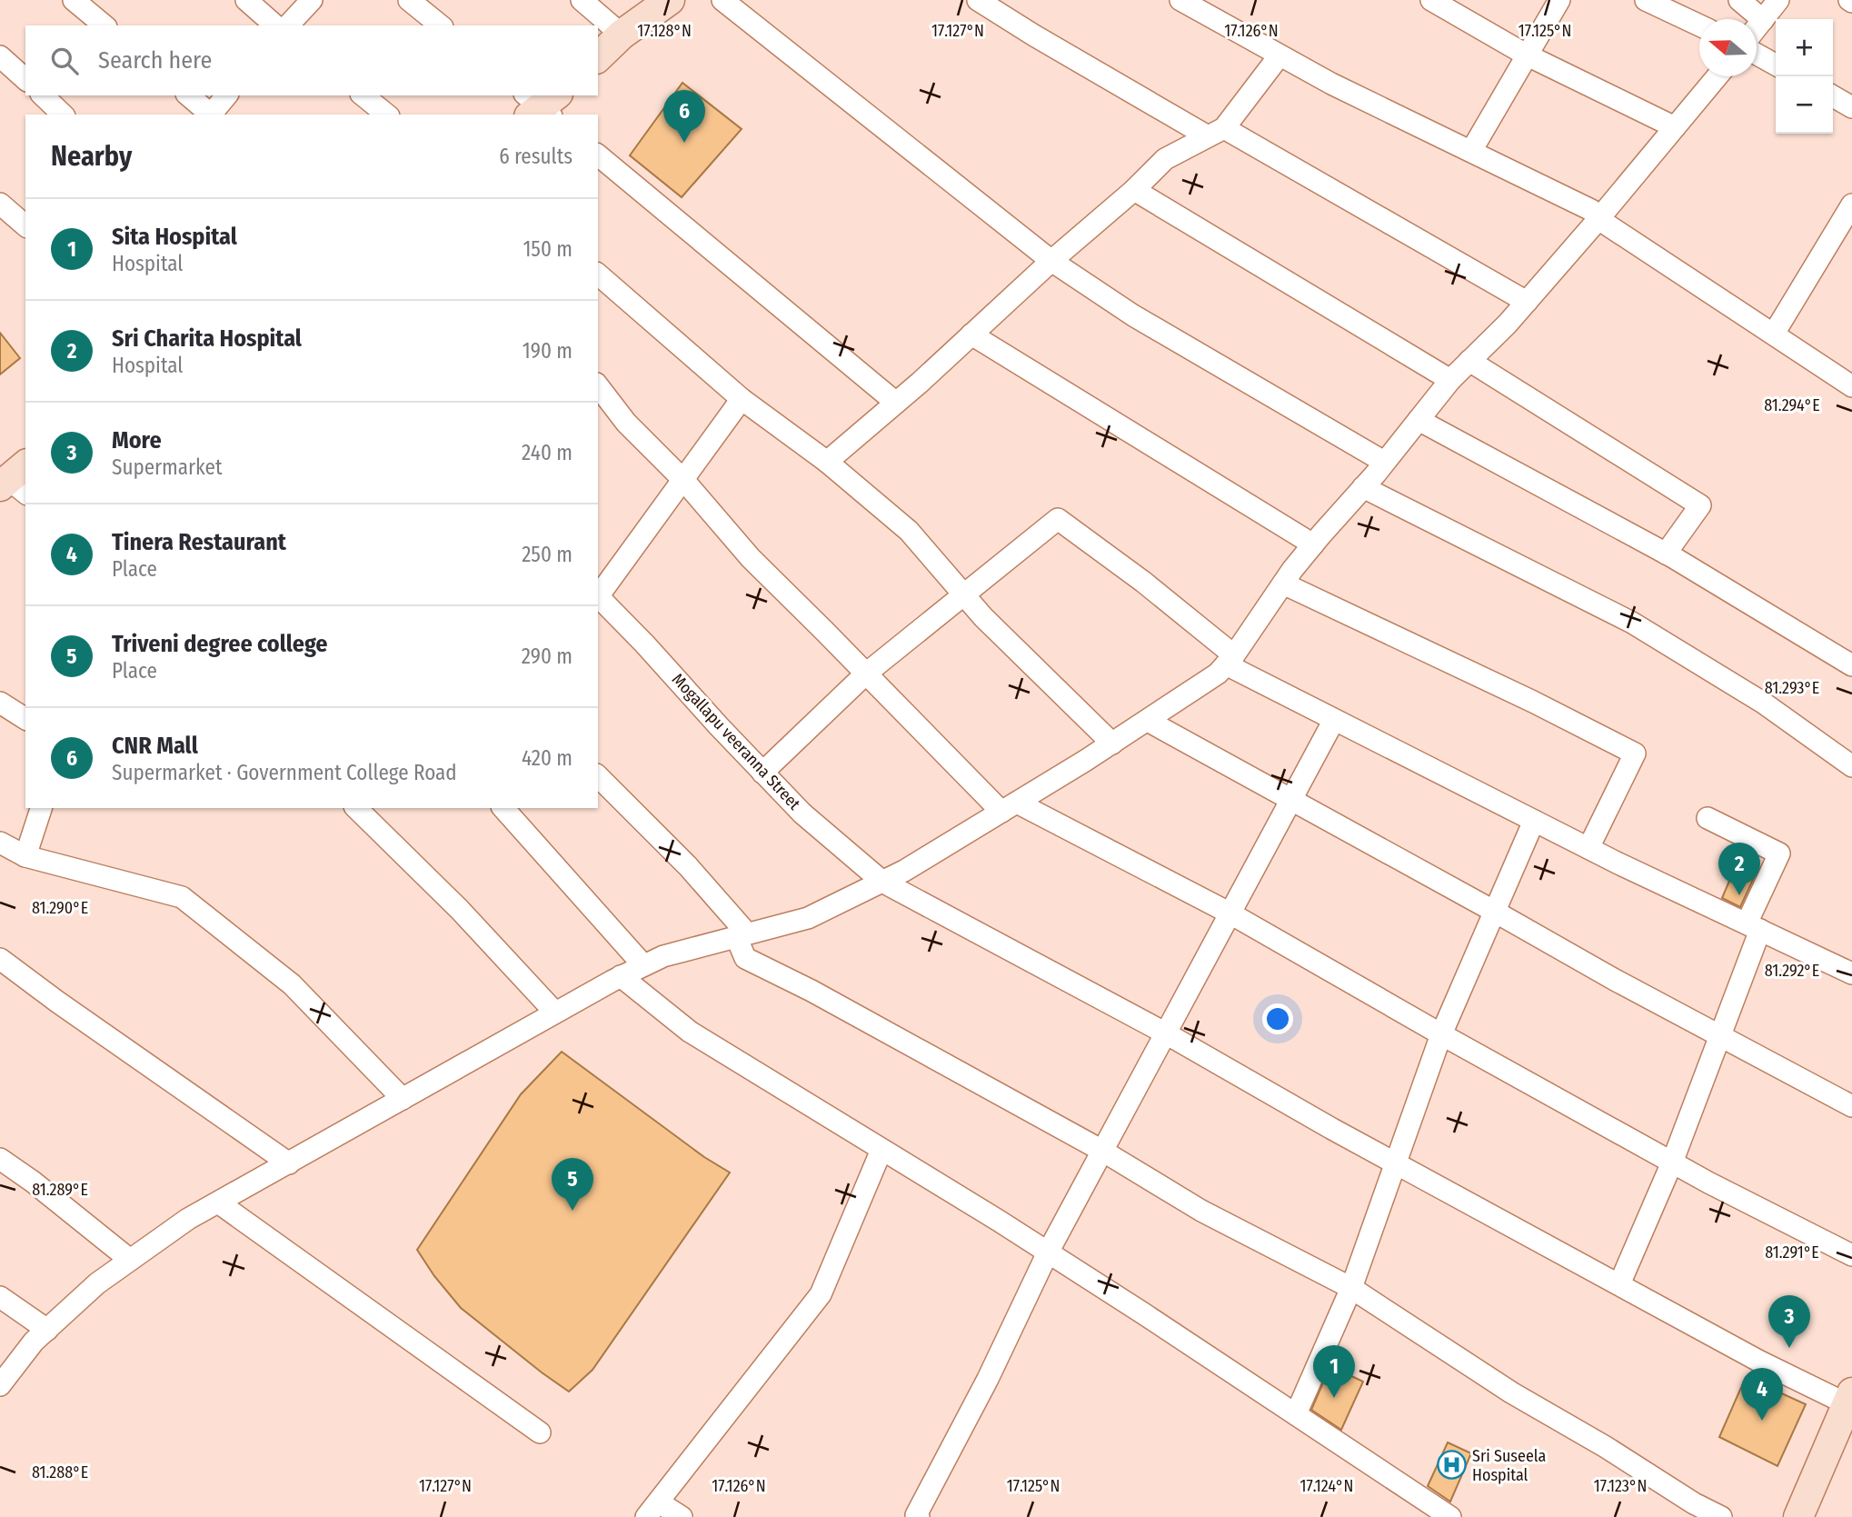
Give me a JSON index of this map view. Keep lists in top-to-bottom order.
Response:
{
  "streets": {
    "street": ["Mogallapu veeranna Street"]
  },
  "places": {
    "hospital": ["Sri Suseela Hospital"]
  },
  "north": "left",
  "page": {
    "map_buttons": ["+", "−"],
    "search": "Search here",
    "pins": [
      "6",
      "2",
      "5",
      "3",
      "1",
      "4"
    ],
    "heading": ["Nearby", "6 results"],
    "list": [
      {
        "mark": "1",
        "name": "Sita Hospital",
        "note": "Hospital",
        "value": "150 m"
      },
      {
        "mark": "2",
        "name": "Sri Charita Hospital",
        "note": "Hospital",
        "value": "190 m"
      },
      {
        "mark": "3",
        "name": "More",
        "note": "Supermarket",
        "value": "240 m"
      },
      {
        "mark": "4",
        "name": "Tinera Restaurant",
        "note": "Place",
        "value": "250 m"
      },
      {
        "mark": "5",
        "name": "Triveni degree college",
        "note": "Place",
        "value": "290 m"
      },
      {
        "mark": "6",
        "name": "CNR Mall",
        "note": "Supermarket · Government College Road",
        "value": "420 m"
      }
    ]
  },
  "coordinates": [
    "17.128°N",
    "17.127°N",
    "17.126°N",
    "17.125°N",
    "81.294°E",
    "81.293°E",
    "81.290°E",
    "81.292°E",
    "81.289°E",
    "81.291°E",
    "81.288°E",
    "17.124°N",
    "17.123°N"
  ]
}
